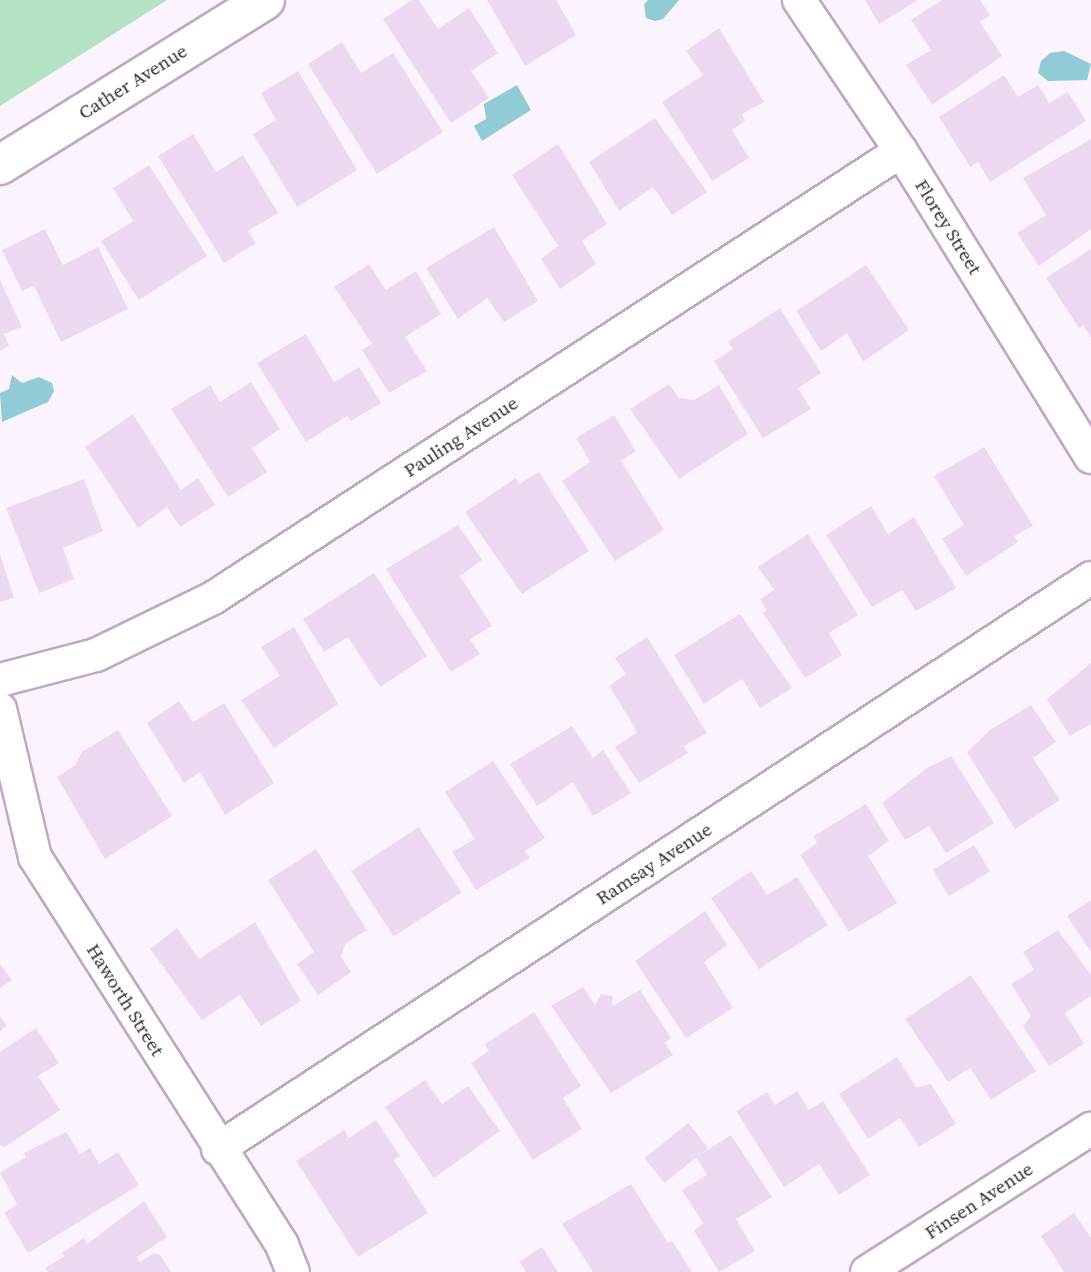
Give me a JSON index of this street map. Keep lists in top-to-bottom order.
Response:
{
  "streets": {
    "street": [
      "Cather Avenue",
      "Florey Street",
      "Pauling Avenue",
      "Ramsay Avenue",
      "Haworth Street",
      "Finsen Avenue"
    ]
  },
  "crossings": [
    ["Florey Street", "Pauling Avenue"],
    ["Ramsay Avenue", "Haworth Street"]
  ]
}
